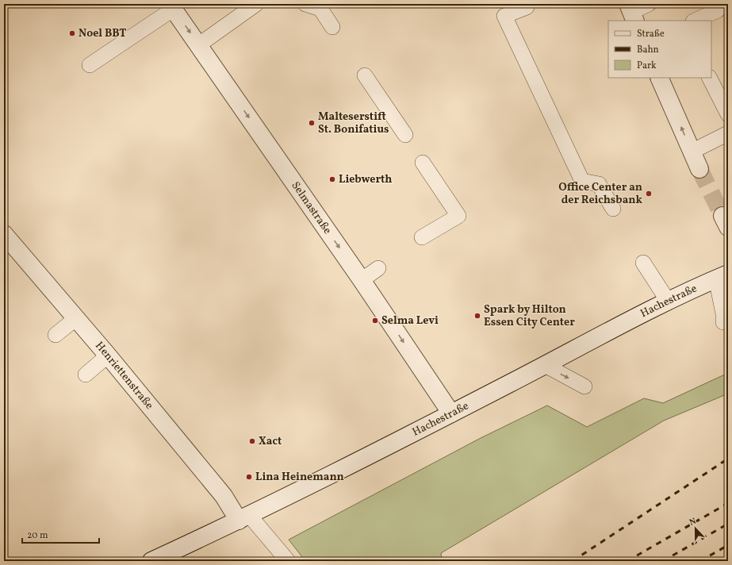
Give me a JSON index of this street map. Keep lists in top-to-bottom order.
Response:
{
  "streets": {
    "street": ["Selmastraße", "Hachestraße", "Henriettenstraße"]
  },
  "crossings": [
    ["Selmastraße", "Hachestraße"],
    ["Hachestraße", "Henriettenstraße"]
  ],
  "one_way": ["Selmastraße"],
  "places": [
    "Noel BBT",
    "Malteserstift St. Bonifatius",
    "Liebwerth",
    "Office Center an der Reichsbank",
    "Spark by Hilton Essen City Center",
    "Selma Levi",
    "Xact",
    "Lina Heinemann"
  ],
  "legend": ["Straße", "Bahn", "Park"],
  "scale_bar": "20 m",
  "north": "top"
}
